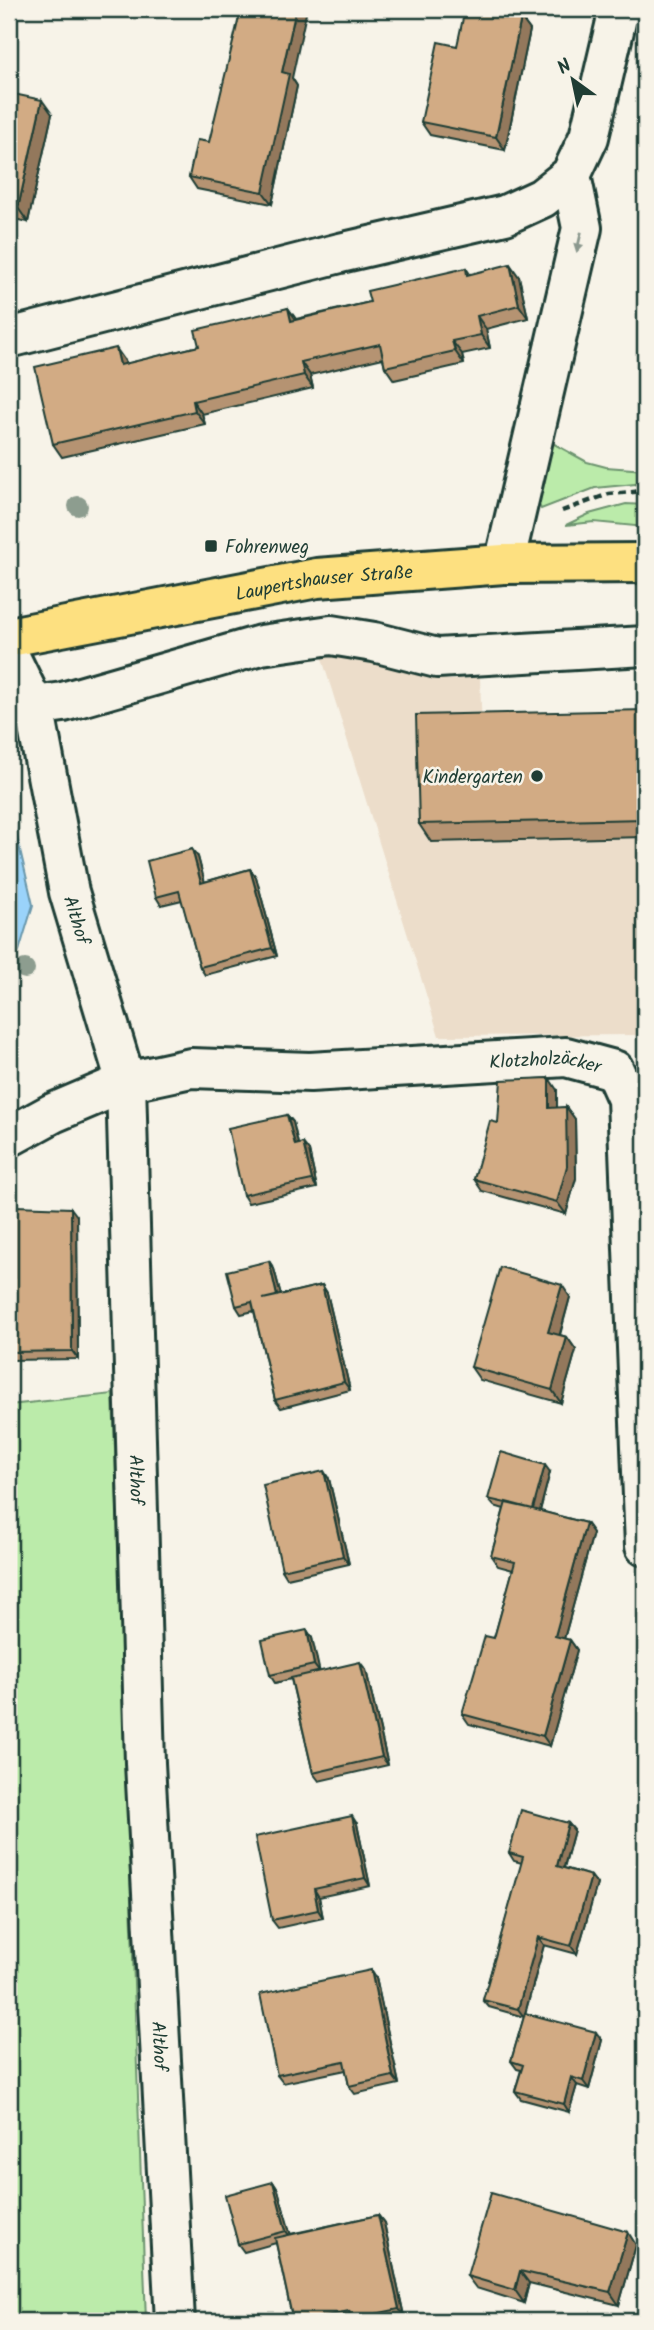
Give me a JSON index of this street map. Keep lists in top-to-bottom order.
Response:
{
  "streets": {
    "main road": ["Laupertshauser Straße"],
    "street": ["Althof", "Klotzholzäcker"]
  },
  "crossings": [
    ["Althof", "Klotzholzäcker"]
  ],
  "places": {
    "transit": ["Fohrenweg"],
    "other": ["Kindergarten"]
  },
  "north": "top left"
}
